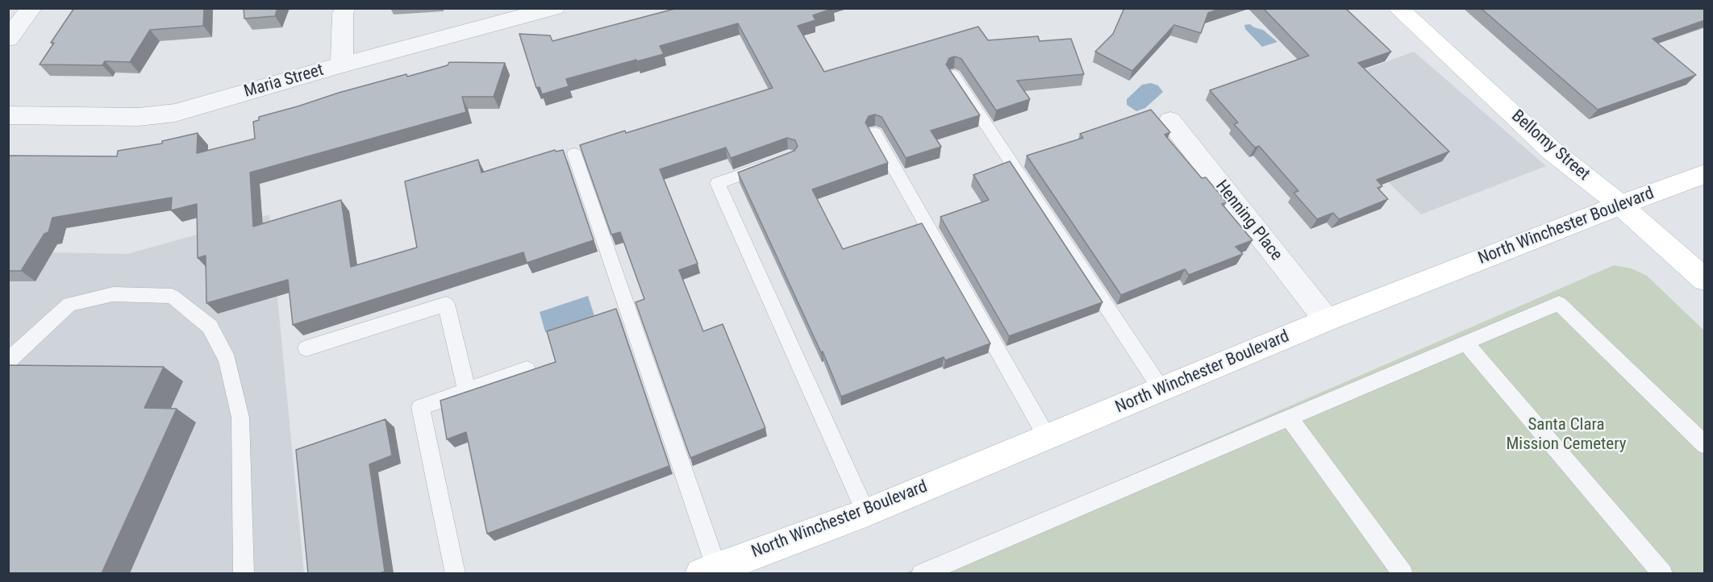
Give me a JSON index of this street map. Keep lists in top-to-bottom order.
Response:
{
  "streets": {
    "main road": ["Bellomy Street", "North Winchester Boulevard"],
    "street": ["Maria Street", "Henning Place"]
  },
  "crossings": [
    ["Bellomy Street", "North Winchester Boulevard"],
    ["Henning Place", "North Winchester Boulevard"]
  ],
  "parks": ["Santa Clara Mission Cemetery"]
}
